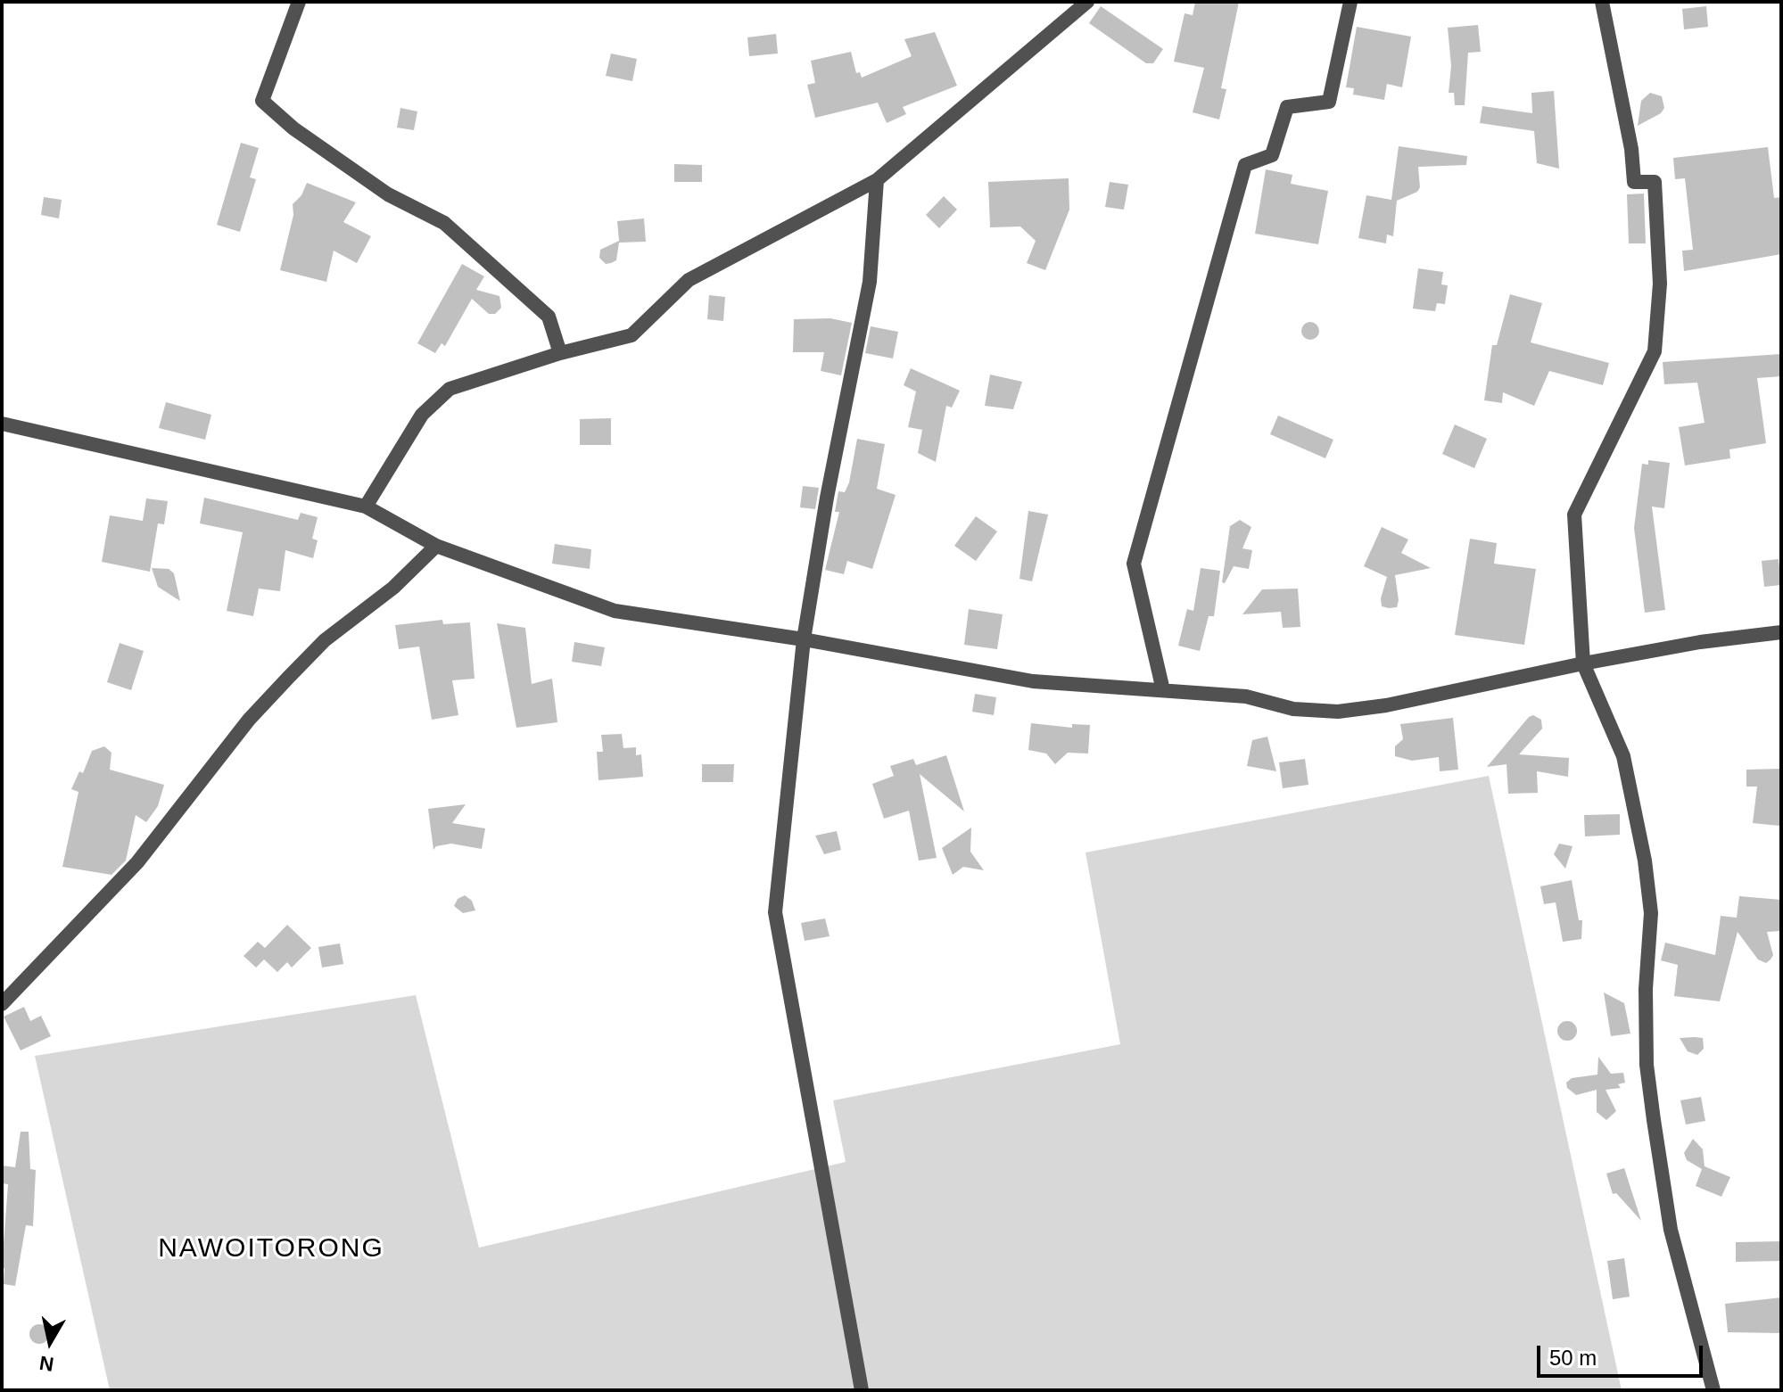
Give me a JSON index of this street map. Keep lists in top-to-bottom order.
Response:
{
  "districts": ["NAWOITORONG"],
  "scale_bar": "50 m",
  "north": "bottom"
}
